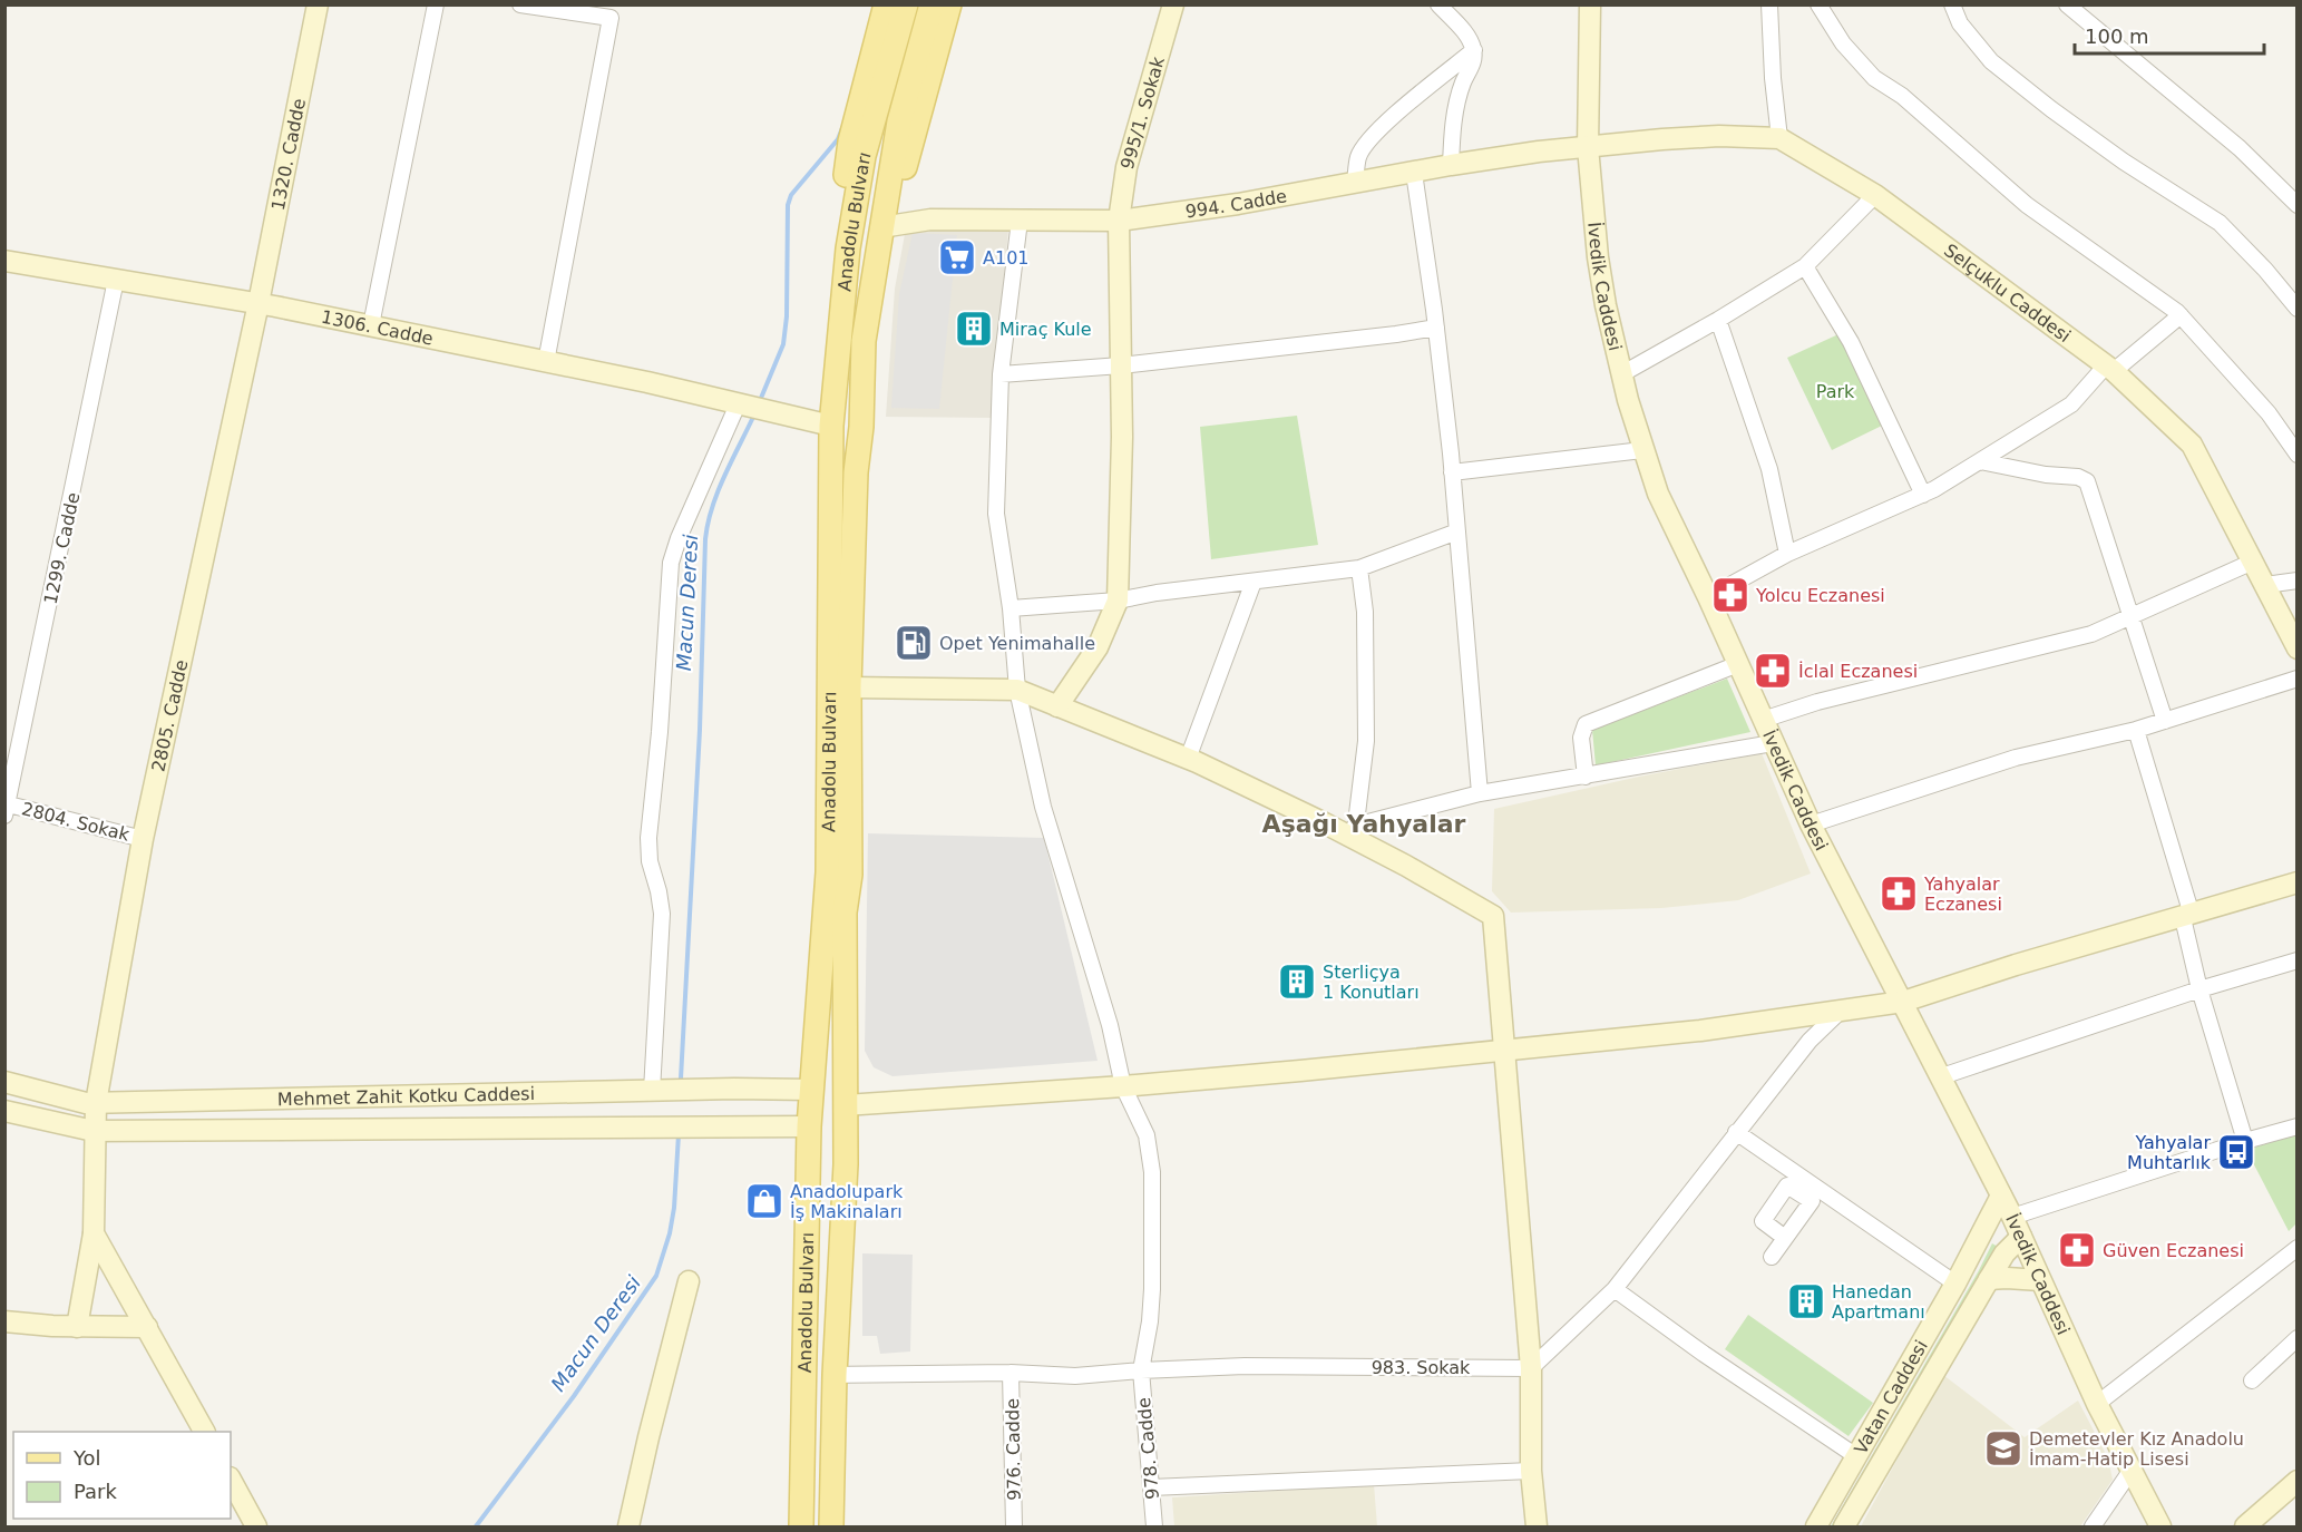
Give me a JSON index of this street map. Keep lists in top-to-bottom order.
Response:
{
  "streets": {
    "main road": ["Anadolu Bulvarı"],
    "street": [
      "995/1. Sokak",
      "1320. Cadde",
      "994. Cadde",
      "İvedik Caddesi",
      "Selçuklu Caddesi",
      "1306. Cadde",
      "1299. Cadde",
      "2805. Cadde",
      "2804. Sokak",
      "Mehmet Zahit Kotku Caddesi",
      "983. Sokak",
      "Vatan Caddesi",
      "978. Cadde",
      "976. Cadde"
    ]
  },
  "crossings": [
    ["995/1. Sokak", "994. Cadde"],
    ["1320. Cadde", "1306. Cadde"],
    ["1320. Cadde", "2805. Cadde"],
    ["994. Cadde", "Anadolu Bulvarı"],
    ["994. Cadde", "İvedik Caddesi"],
    ["994. Cadde", "Selçuklu Caddesi"],
    ["994. Cadde", "978. Cadde"],
    ["Anadolu Bulvarı", "1306. Cadde"],
    ["Anadolu Bulvarı", "Mehmet Zahit Kotku Caddesi"],
    ["Anadolu Bulvarı", "983. Sokak"],
    ["İvedik Caddesi", "Selçuklu Caddesi"],
    ["İvedik Caddesi", "Vatan Caddesi"],
    ["1306. Cadde", "1299. Cadde"],
    ["1306. Cadde", "2805. Cadde"],
    ["1299. Cadde", "2804. Sokak"],
    ["2805. Cadde", "2804. Sokak"],
    ["2805. Cadde", "Mehmet Zahit Kotku Caddesi"],
    ["983. Sokak", "978. Cadde"],
    ["983. Sokak", "976. Cadde"]
  ],
  "districts": ["Aşağı Yahyalar"],
  "water": ["Macun Deresi"],
  "parks": ["Park"],
  "places": {
    "supermarket": ["A101"],
    "building": ["Miraç Kule", "Sterliçya 1 Konutları", "Hanedan Apartmanı"],
    "pharmacy": [
      "Yolcu Eczanesi",
      "İclal Eczanesi",
      "Yahyalar Eczanesi",
      "Güven Eczanesi"
    ],
    "fuel station": ["Opet Yenimahalle"],
    "bus stop": ["Yahyalar Muhtarlık"],
    "shop": ["Anadolupark İş Makinaları"],
    "school or university": ["Demetevler Kız Anadolu İmam-Hatip Lisesi"]
  },
  "legend": ["Yol", "Park"],
  "scale_bar": "100 m"
}
